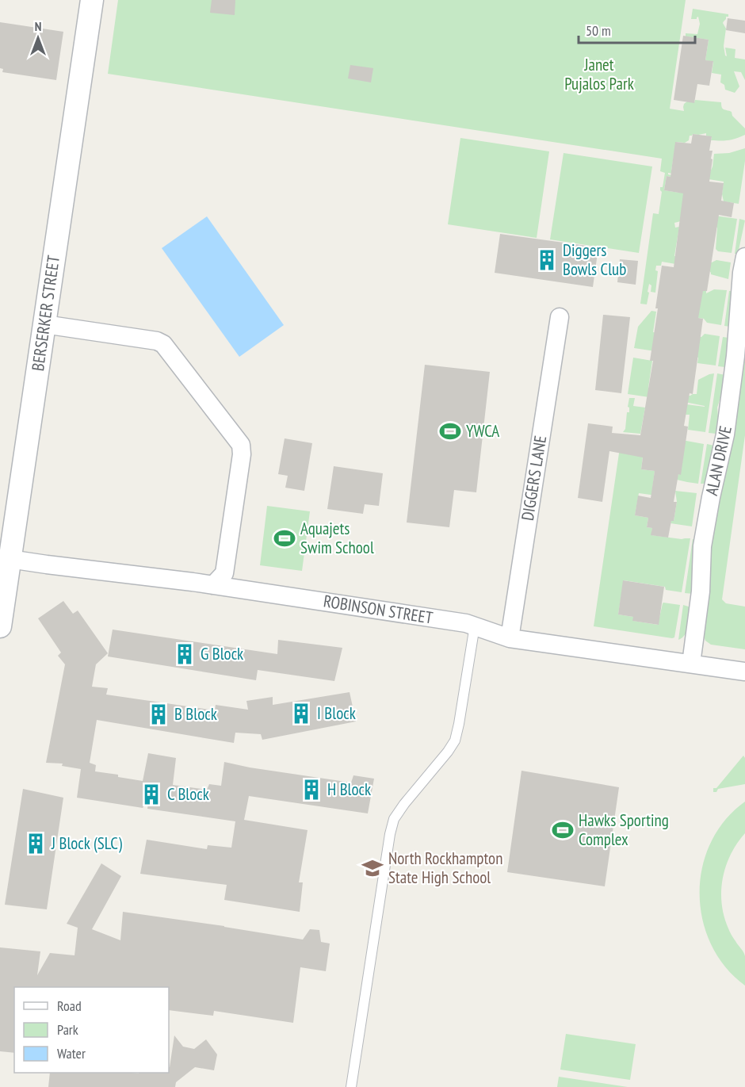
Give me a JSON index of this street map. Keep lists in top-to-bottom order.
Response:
{
  "streets": {
    "street": [
      "BERSERKER STREET",
      "ALAN DRIVE",
      "DIGGERS LANE",
      "ROBINSON STREET"
    ]
  },
  "crossings": [
    ["BERSERKER STREET", "ROBINSON STREET"],
    ["ALAN DRIVE", "ROBINSON STREET"],
    ["DIGGERS LANE", "ROBINSON STREET"]
  ],
  "parks": ["Janet Pujalos Park"],
  "places": {
    "building": [
      "Diggers Bowls Club",
      "G Block",
      "I Block",
      "B Block",
      "H Block",
      "C Block",
      "J Block (SLC)"
    ],
    "sports": ["YWCA", "Aquajets Swim School", "Hawks Sporting Complex"],
    "school or university": ["North Rockhampton State High School"]
  },
  "legend": ["Road", "Park", "Water"],
  "scale_bar": "50 m",
  "north": "top"
}
